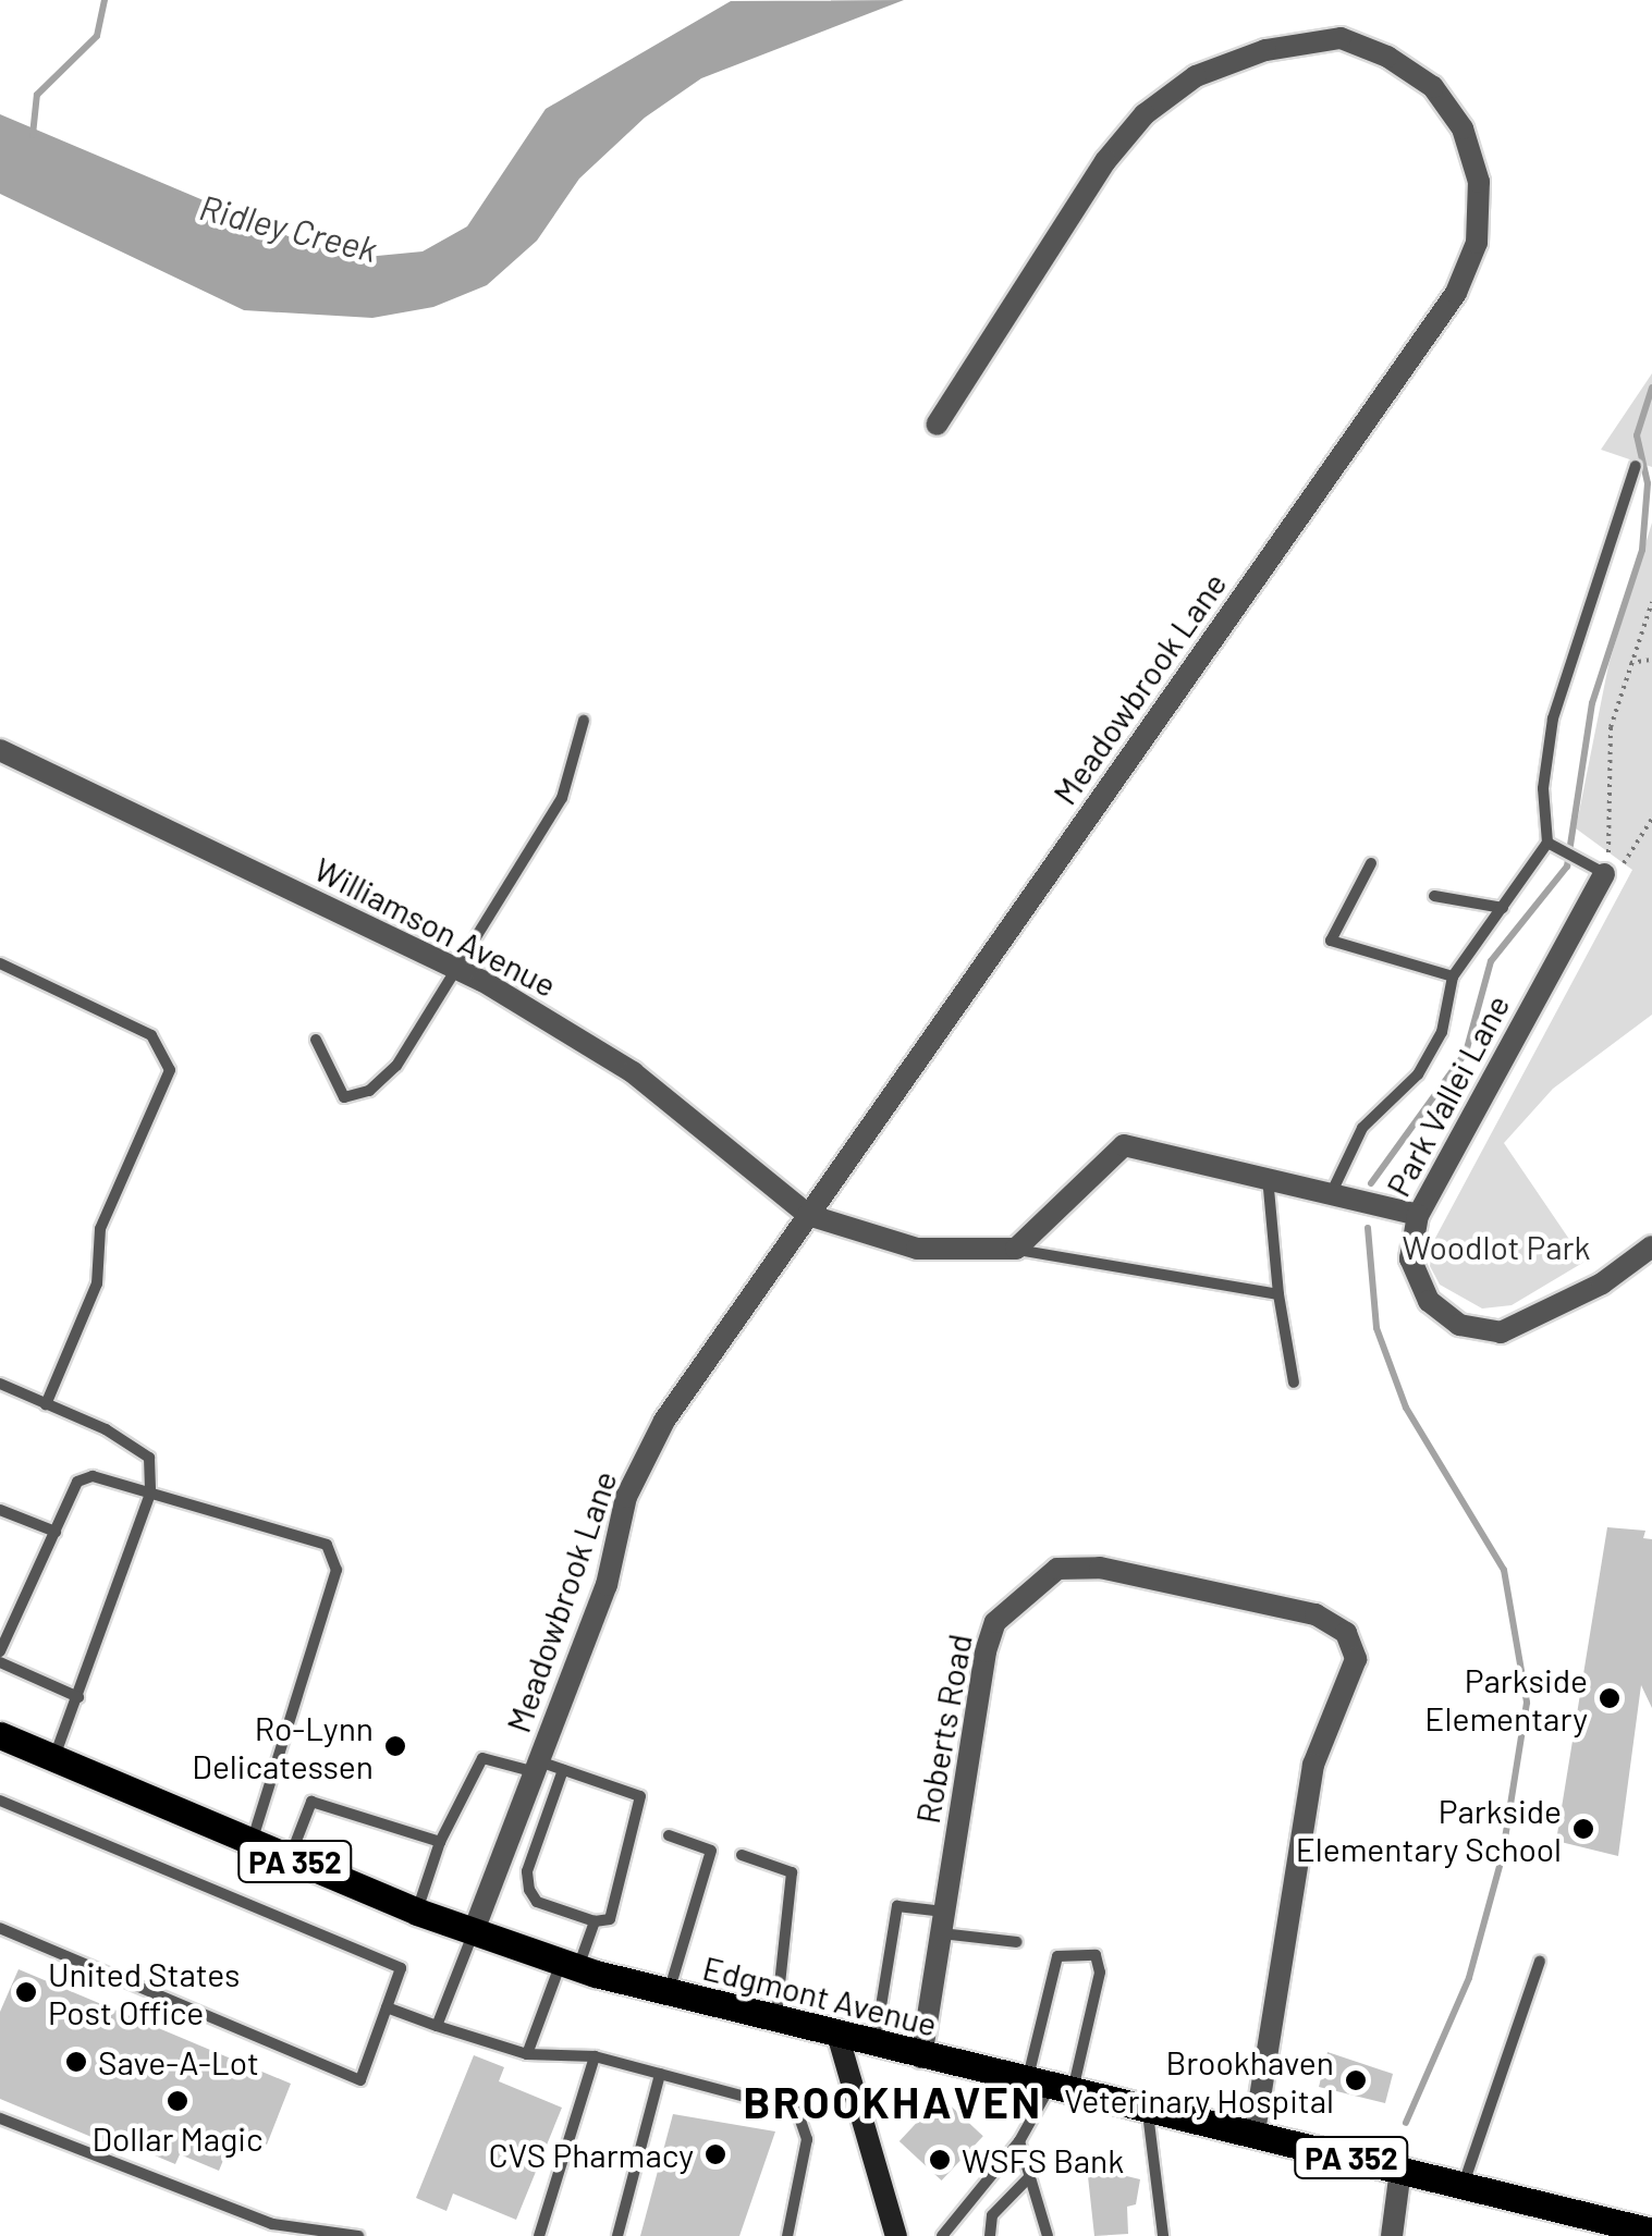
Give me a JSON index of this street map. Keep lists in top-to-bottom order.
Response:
{
  "streets": {
    "main road": ["PA 352", "Edgmont Avenue"],
    "street": [
      "Meadowbrook Lane",
      "Williamson Avenue",
      "Park Vallei Lane",
      "Roberts Road"
    ]
  },
  "crossings": [
    ["Meadowbrook Lane", "Williamson Avenue"],
    ["Meadowbrook Lane", "Edgmont Avenue"],
    ["Roberts Road", "Edgmont Avenue"]
  ],
  "districts": ["BROOKHAVEN"],
  "water": ["Ridley Creek"],
  "parks": ["Woodlot Park"],
  "places": [
    "Parkside Elementary",
    "Ro-Lynn Delicatessen",
    "Parkside Elementary School",
    "United States Post Office",
    "Save-A-Lot",
    "Brookhaven Veterinary Hospital",
    "Dollar Magic",
    "CVS Pharmacy",
    "WSFS Bank"
  ]
}
